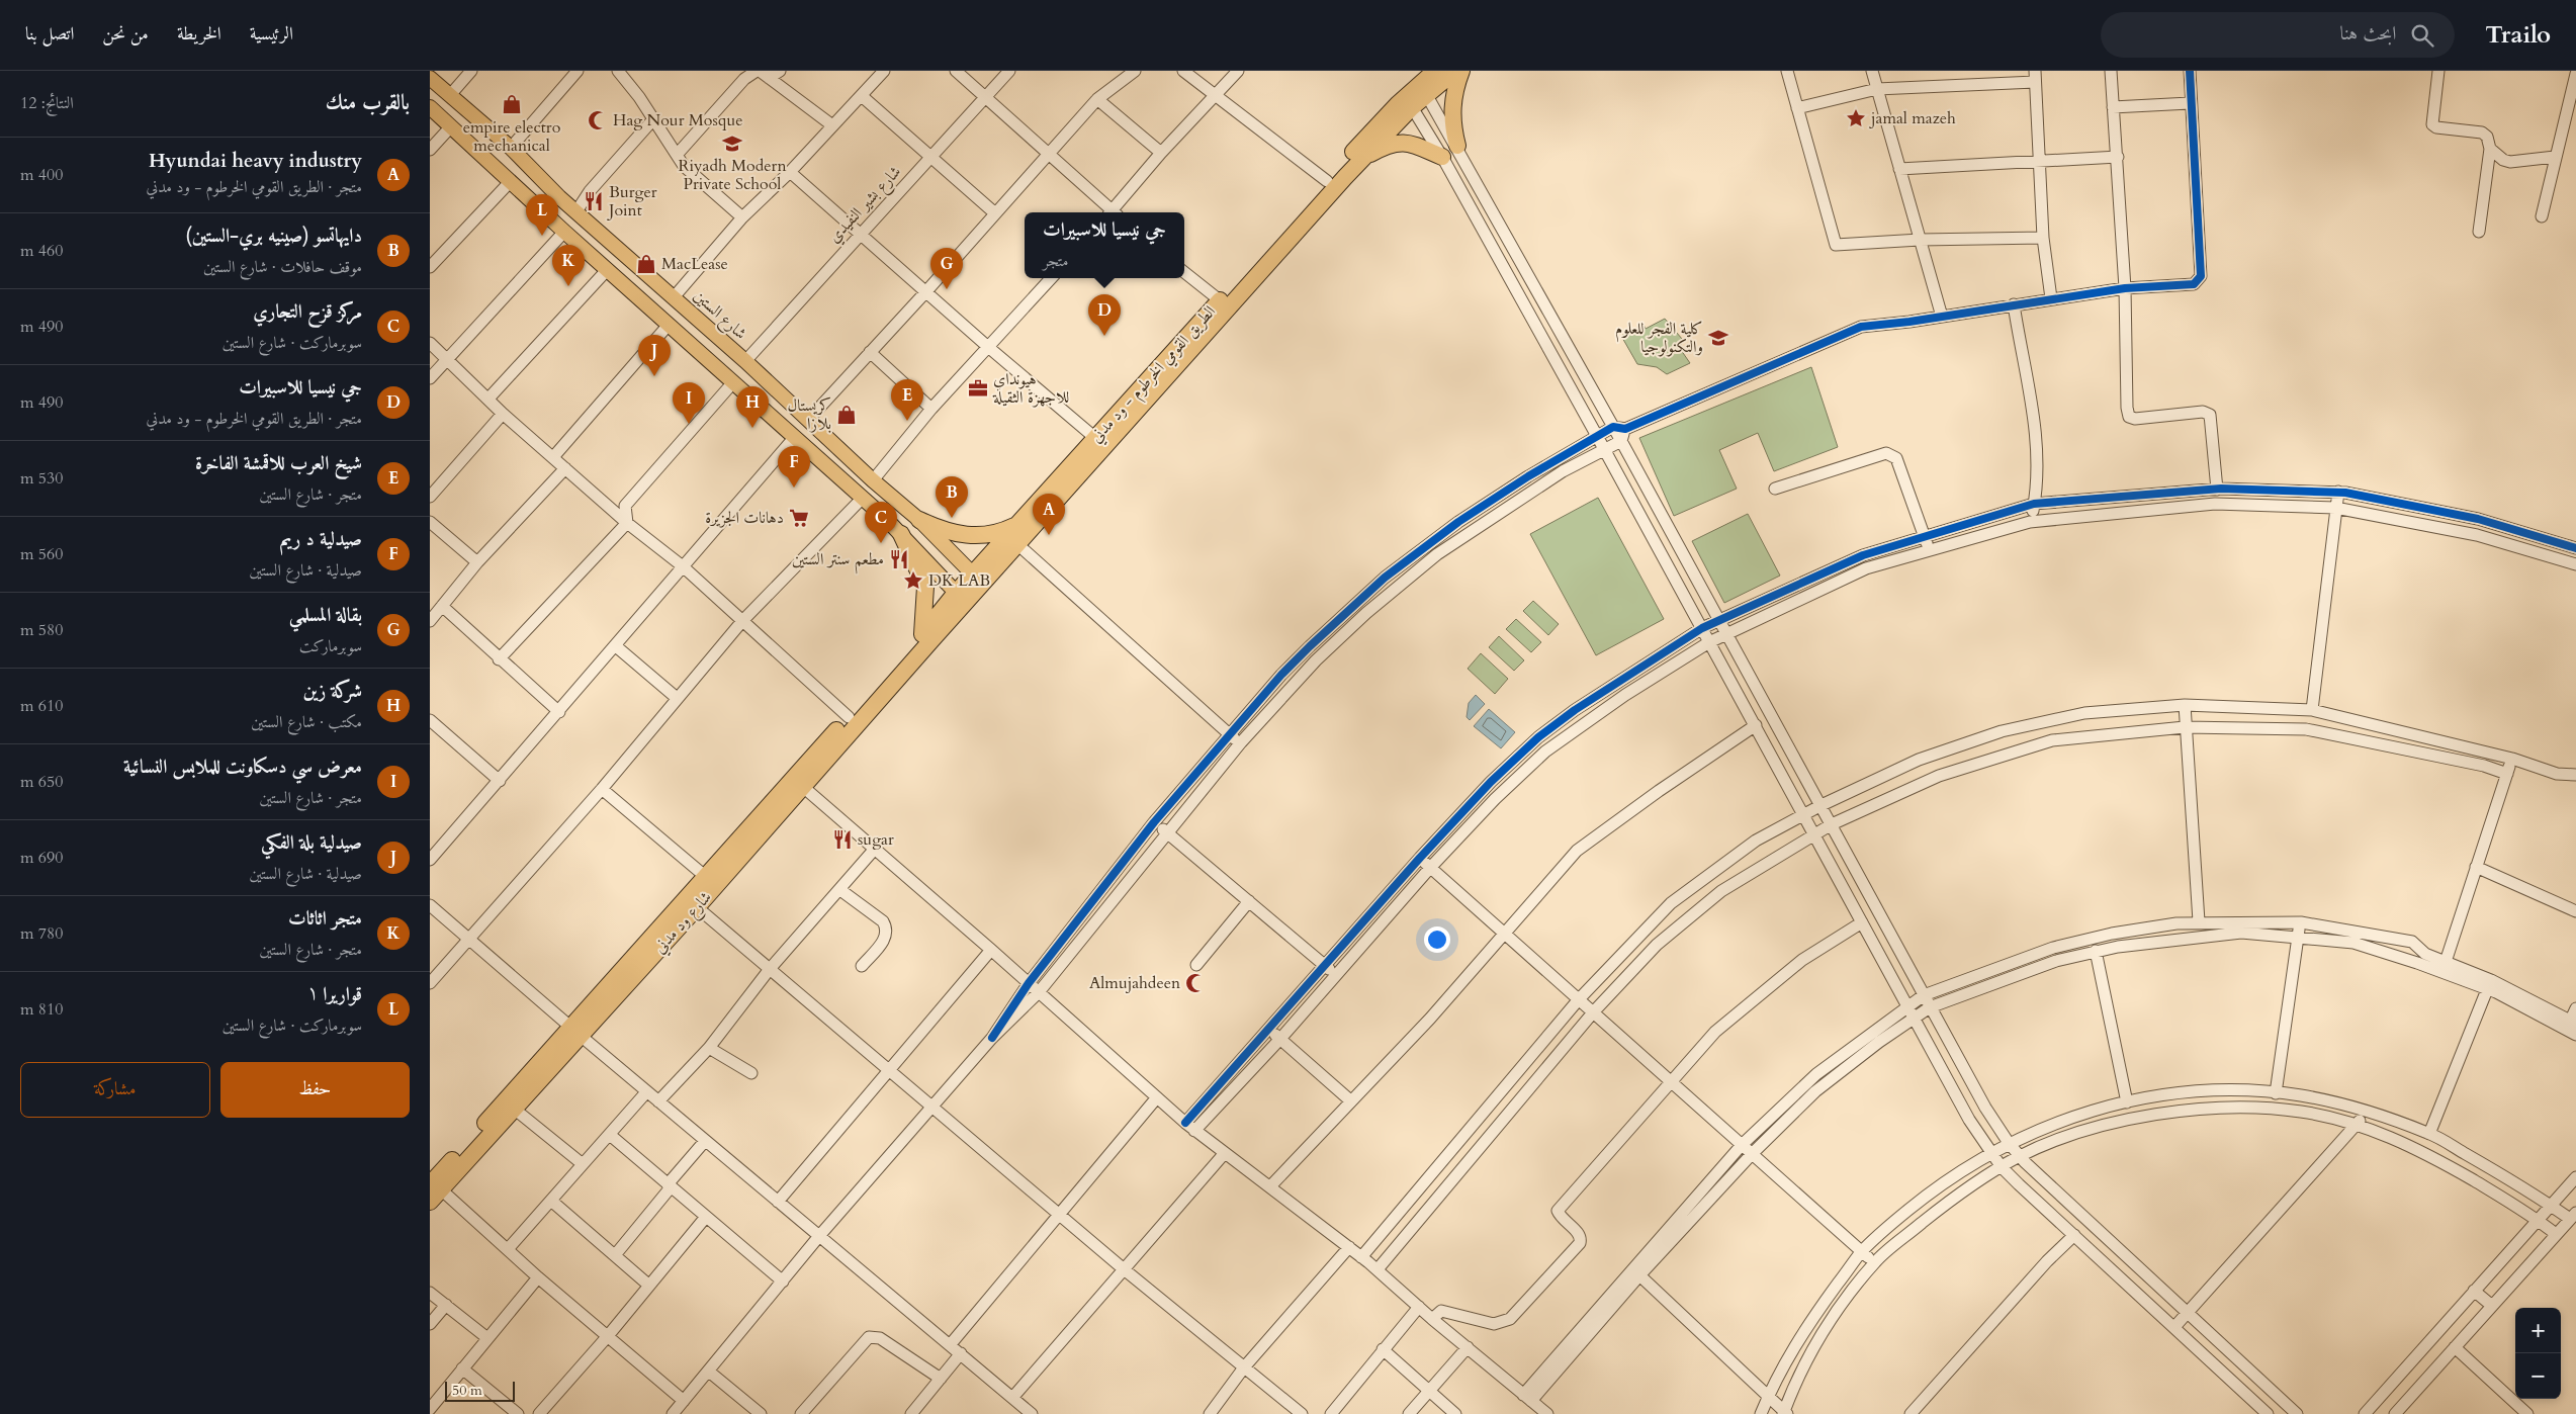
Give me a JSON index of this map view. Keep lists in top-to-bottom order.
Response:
{
  "streets": {
    "highway": ["الطريق القومي الخرطوم - ود مدني", "شارع ود مدني"],
    "main road": ["شارع الستين"],
    "street": ["شارع بشير النفيدي"]
  },
  "crossings": [
    ["شارع بشير النفيدي", "شارع الستين"],
    ["شارع الستين", "الطريق القومي الخرطوم - ود مدني"],
    ["الطريق القومي الخرطوم - ود مدني", "شارع ود مدني"]
  ],
  "places": {
    "shop": ["empire electro mechanical", "MacLease", "كريستال بلازا"],
    "place": ["jamal mazeh", "DK LAB"],
    "mosque": ["Hag Nour Mosque", "Almujahdeen"],
    "school or university": ["Riyadh Modern Private School", "كلية الفجر للعلوم والتكنولوجيا"],
    "restaurant": ["Burger Joint", "مطعم سنتر الستين", "sugar"],
    "office": ["هيونداي للاجهزة الثقيلة"],
    "supermarket": ["دهانات الجزيرة"]
  },
  "scale_bar": "50 m",
  "page": {
    "header": "Trailo",
    "search": "ابحث هنا",
    "nav": [
      "الرئيسية",
      "الخريطة",
      "من نحن",
      "اتصل بنا"
    ],
    "heading": ["بالقرب منك", "النتائج: 12"],
    "list": [
      {
        "mark": "A",
        "name": "Hyundai heavy industry",
        "note": "متجر · الطريق القومي الخرطوم - ود مدني",
        "value": "400 m"
      },
      {
        "mark": "B",
        "name": "دايهاتسو (صينيه بري-الستين)",
        "note": "موقف حافلات · شارع الستين",
        "value": "460 m"
      },
      {
        "mark": "C",
        "name": "مركز قزح التجاري",
        "note": "سوبرماركت · شارع الستين",
        "value": "490 m"
      },
      {
        "mark": "D",
        "name": "جي نيسيا للاسبيرات",
        "note": "متجر · الطريق القومي الخرطوم - ود مدني",
        "value": "490 m"
      },
      {
        "mark": "E",
        "name": "شيخ العرب للاقمشة الفاخرة",
        "note": "متجر · شارع الستين",
        "value": "530 m"
      },
      {
        "mark": "F",
        "name": "صيدلية د ريم",
        "note": "صيدلية · شارع الستين",
        "value": "560 m"
      },
      {
        "mark": "G",
        "name": "بقالة المسلمي",
        "note": "سوبرماركت",
        "value": "580 m"
      },
      {
        "mark": "H",
        "name": "شركة زين",
        "note": "مكتب · شارع الستين",
        "value": "610 m"
      },
      {
        "mark": "I",
        "name": "معرض سي دسكاونت للملابس النسائية",
        "note": "متجر · شارع الستين",
        "value": "650 m"
      },
      {
        "mark": "J",
        "name": "صيدلية بلة الفكي",
        "note": "صيدلية · شارع الستين",
        "value": "690 m"
      },
      {
        "mark": "K",
        "name": "متجر اثاثات",
        "note": "متجر · شارع الستين",
        "value": "780 m"
      },
      {
        "mark": "L",
        "name": "قواريرا ١",
        "note": "سوبرماركت · شارع الستين",
        "value": "810 m"
      }
    ],
    "pins": [
      "L",
      "K",
      "G",
      "D",
      "J",
      "E",
      "I",
      "H",
      "F",
      "B",
      "A",
      "C"
    ],
    "popup": ["جي نيسيا للاسبيرات", "متجر"],
    "buttons": ["حفظ", "مشاركة"],
    "map_buttons": ["+", "−"],
    "scale": "50 m"
  }
}
